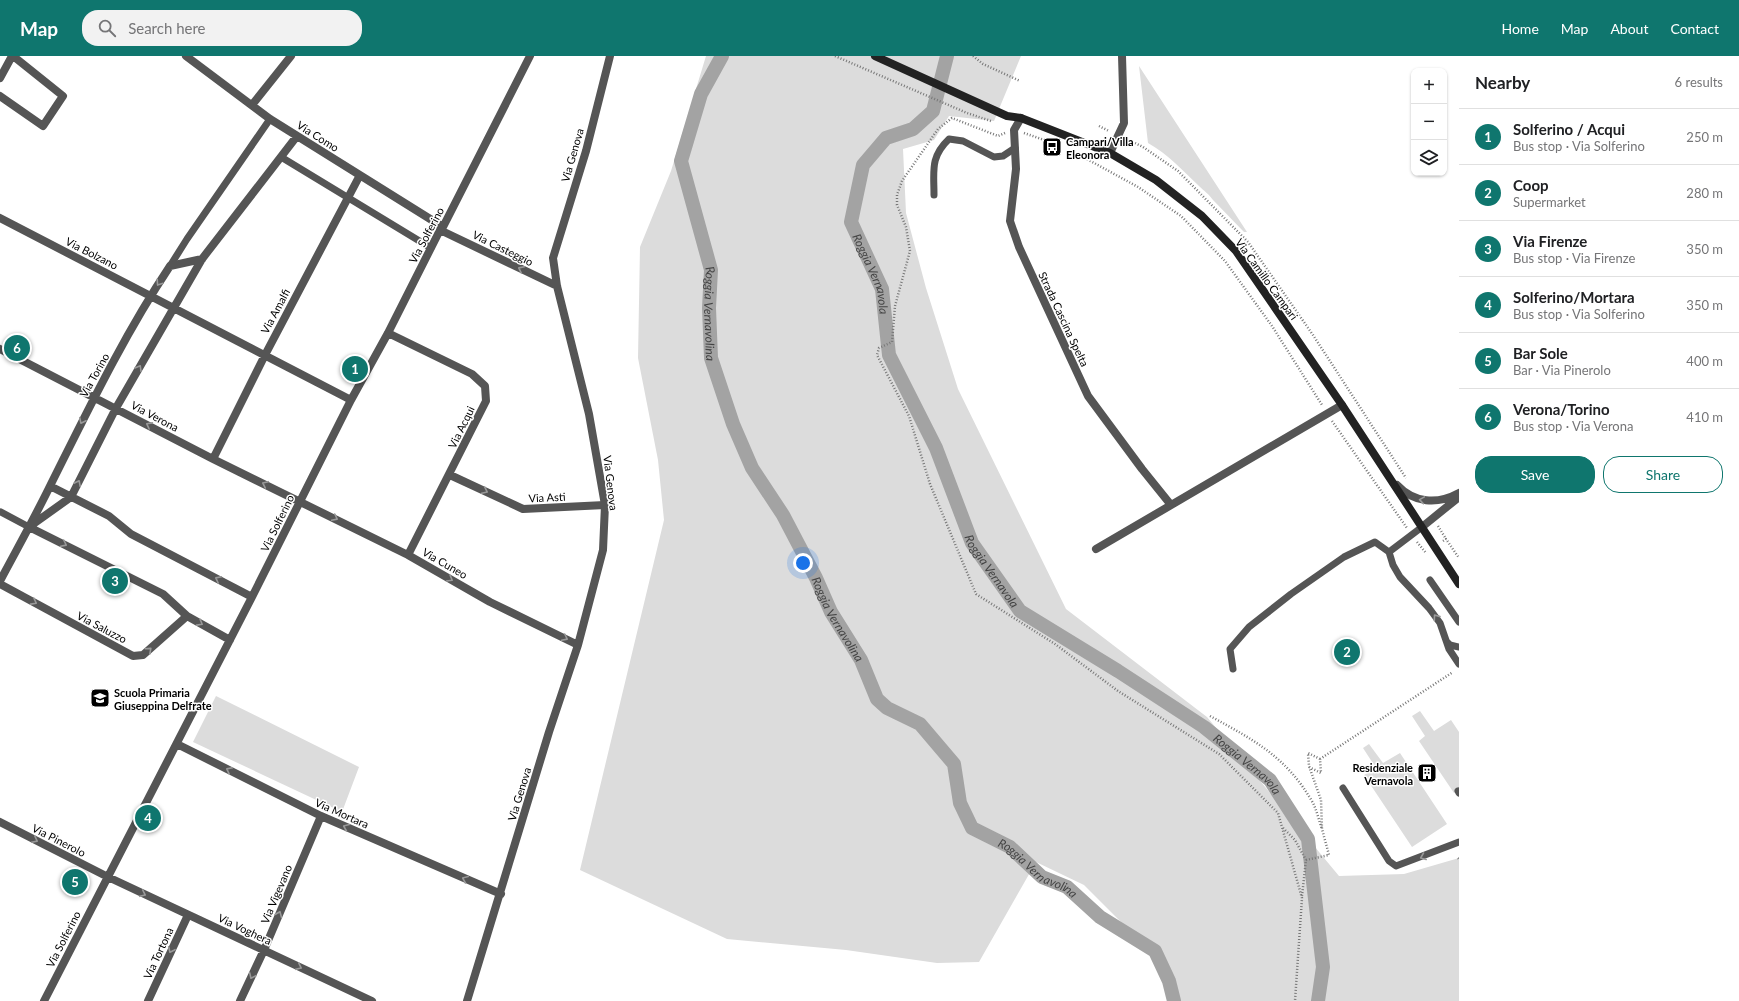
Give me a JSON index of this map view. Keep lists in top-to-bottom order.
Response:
{
  "streets": {
    "street": [
      "Via Como",
      "Via Genova",
      "Via Solferino",
      "Via Casteggio",
      "Via Bolzano",
      "Via Camillo Campari",
      "Via Amalfi",
      "Strada Cascina Spelta",
      "Via Torino",
      "Via Verona",
      "Via Acqui",
      "Via Asti",
      "Via Cuneo",
      "Via Saluzzo",
      "Via Mortara",
      "Via Pinerolo",
      "Via Vigevano",
      "Via Voghera",
      "Via Tortona"
    ]
  },
  "crossings": [
    ["Via Como", "Via Solferino"],
    ["Via Como", "Via Casteggio"],
    ["Via Como", "Via Amalfi"],
    ["Via Como", "Via Torino"],
    ["Via Genova", "Via Casteggio"],
    ["Via Genova", "Via Asti"],
    ["Via Genova", "Via Cuneo"],
    ["Via Genova", "Via Mortara"],
    ["Via Solferino", "Via Casteggio"],
    ["Via Solferino", "Via Bolzano"],
    ["Via Solferino", "Via Verona"],
    ["Via Solferino", "Via Acqui"],
    ["Via Solferino", "Via Cuneo"],
    ["Via Solferino", "Via Mortara"],
    ["Via Solferino", "Via Pinerolo"],
    ["Via Solferino", "Via Voghera"],
    ["Via Bolzano", "Via Amalfi"],
    ["Via Bolzano", "Via Torino"],
    ["Via Amalfi", "Via Verona"],
    ["Via Torino", "Via Verona"],
    ["Via Torino", "Via Saluzzo"],
    ["Via Verona", "Via Cuneo"],
    ["Via Acqui", "Via Asti"],
    ["Via Acqui", "Via Cuneo"],
    ["Via Mortara", "Via Vigevano"],
    ["Via Pinerolo", "Via Voghera"],
    ["Via Vigevano", "Via Voghera"],
    ["Via Voghera", "Via Tortona"]
  ],
  "one_way": [
    "Via Casteggio",
    "Via Verona",
    "Via Asti",
    "Via Cuneo",
    "Via Mortara",
    "Via Pinerolo",
    "Via Voghera",
    "Via Tortona"
  ],
  "water": ["Roggia Vernavola", "Roggia Vernavolina"],
  "places": {
    "bus stop": ["Campari/Villa Eleonora"],
    "school or university": ["Scuola Primaria Giuseppina Delfrate"],
    "building": ["Residenziale Vernavola"]
  },
  "page": {
    "header": "Map",
    "search": "Search here",
    "nav": [
      "Home",
      "Map",
      "About",
      "Contact"
    ],
    "heading": ["Nearby", "6 results"],
    "map_buttons": ["+", "−"],
    "list": [
      {
        "mark": "1",
        "name": "Solferino / Acqui",
        "note": "Bus stop · Via Solferino",
        "value": "250 m"
      },
      {
        "mark": "2",
        "name": "Coop",
        "note": "Supermarket",
        "value": "280 m"
      },
      {
        "mark": "3",
        "name": "Via Firenze",
        "note": "Bus stop · Via Firenze",
        "value": "350 m"
      },
      {
        "mark": "4",
        "name": "Solferino/Mortara",
        "note": "Bus stop · Via Solferino",
        "value": "350 m"
      },
      {
        "mark": "5",
        "name": "Bar Sole",
        "note": "Bar · Via Pinerolo",
        "value": "400 m"
      },
      {
        "mark": "6",
        "name": "Verona/Torino",
        "note": "Bus stop · Via Verona",
        "value": "410 m"
      }
    ],
    "pins": [
      "6",
      "1",
      "3",
      "2",
      "4",
      "5"
    ],
    "buttons": ["Save", "Share"]
  }
}
